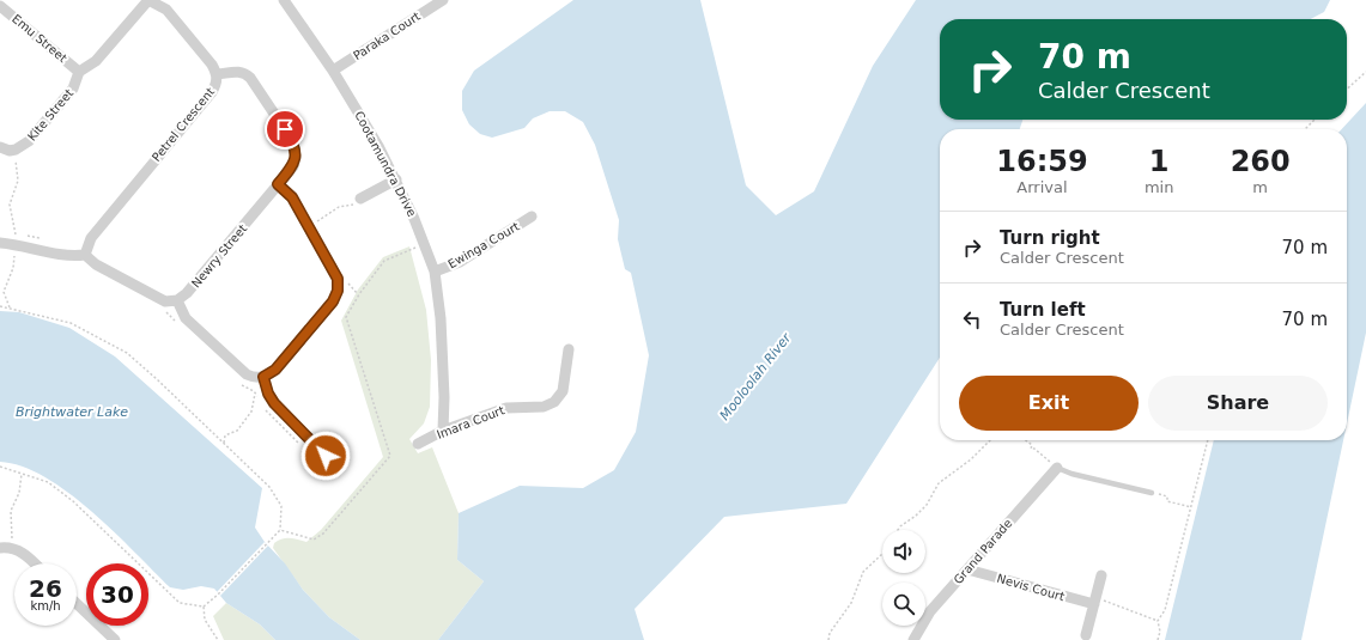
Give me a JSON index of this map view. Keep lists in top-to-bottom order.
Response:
{
  "streets": {
    "street": [
      "Paraka Court",
      "Emu Street",
      "Kite Street",
      "Petrel Crescent",
      "Cootamundra Drive",
      "Ewinga Court",
      "Newry Street",
      "Imara Court",
      "Grand Parade",
      "Nevis Court"
    ]
  },
  "crossings": [
    ["Paraka Court", "Cootamundra Drive"],
    ["Emu Street", "Kite Street"],
    ["Kite Street", "Petrel Crescent"],
    ["Petrel Crescent", "Newry Street"],
    ["Cootamundra Drive", "Ewinga Court"],
    ["Cootamundra Drive", "Imara Court"],
    ["Grand Parade", "Nevis Court"]
  ],
  "water": ["Mooloolah River", "Brightwater Lake"],
  "page": {
    "turn": ["70 m", "Calder Crescent"],
    "eta": [
      "16:59",
      "Arrival",
      "1",
      "min",
      "260",
      "m"
    ],
    "list": [
      {
        "name": "Turn right",
        "note": "Calder Crescent",
        "value": "70 m"
      },
      {
        "name": "Turn left",
        "note": "Calder Crescent",
        "value": "70 m"
      }
    ],
    "buttons": ["Exit", "Share"],
    "speed": "26 km/h",
    "limit": "30"
  }
}
